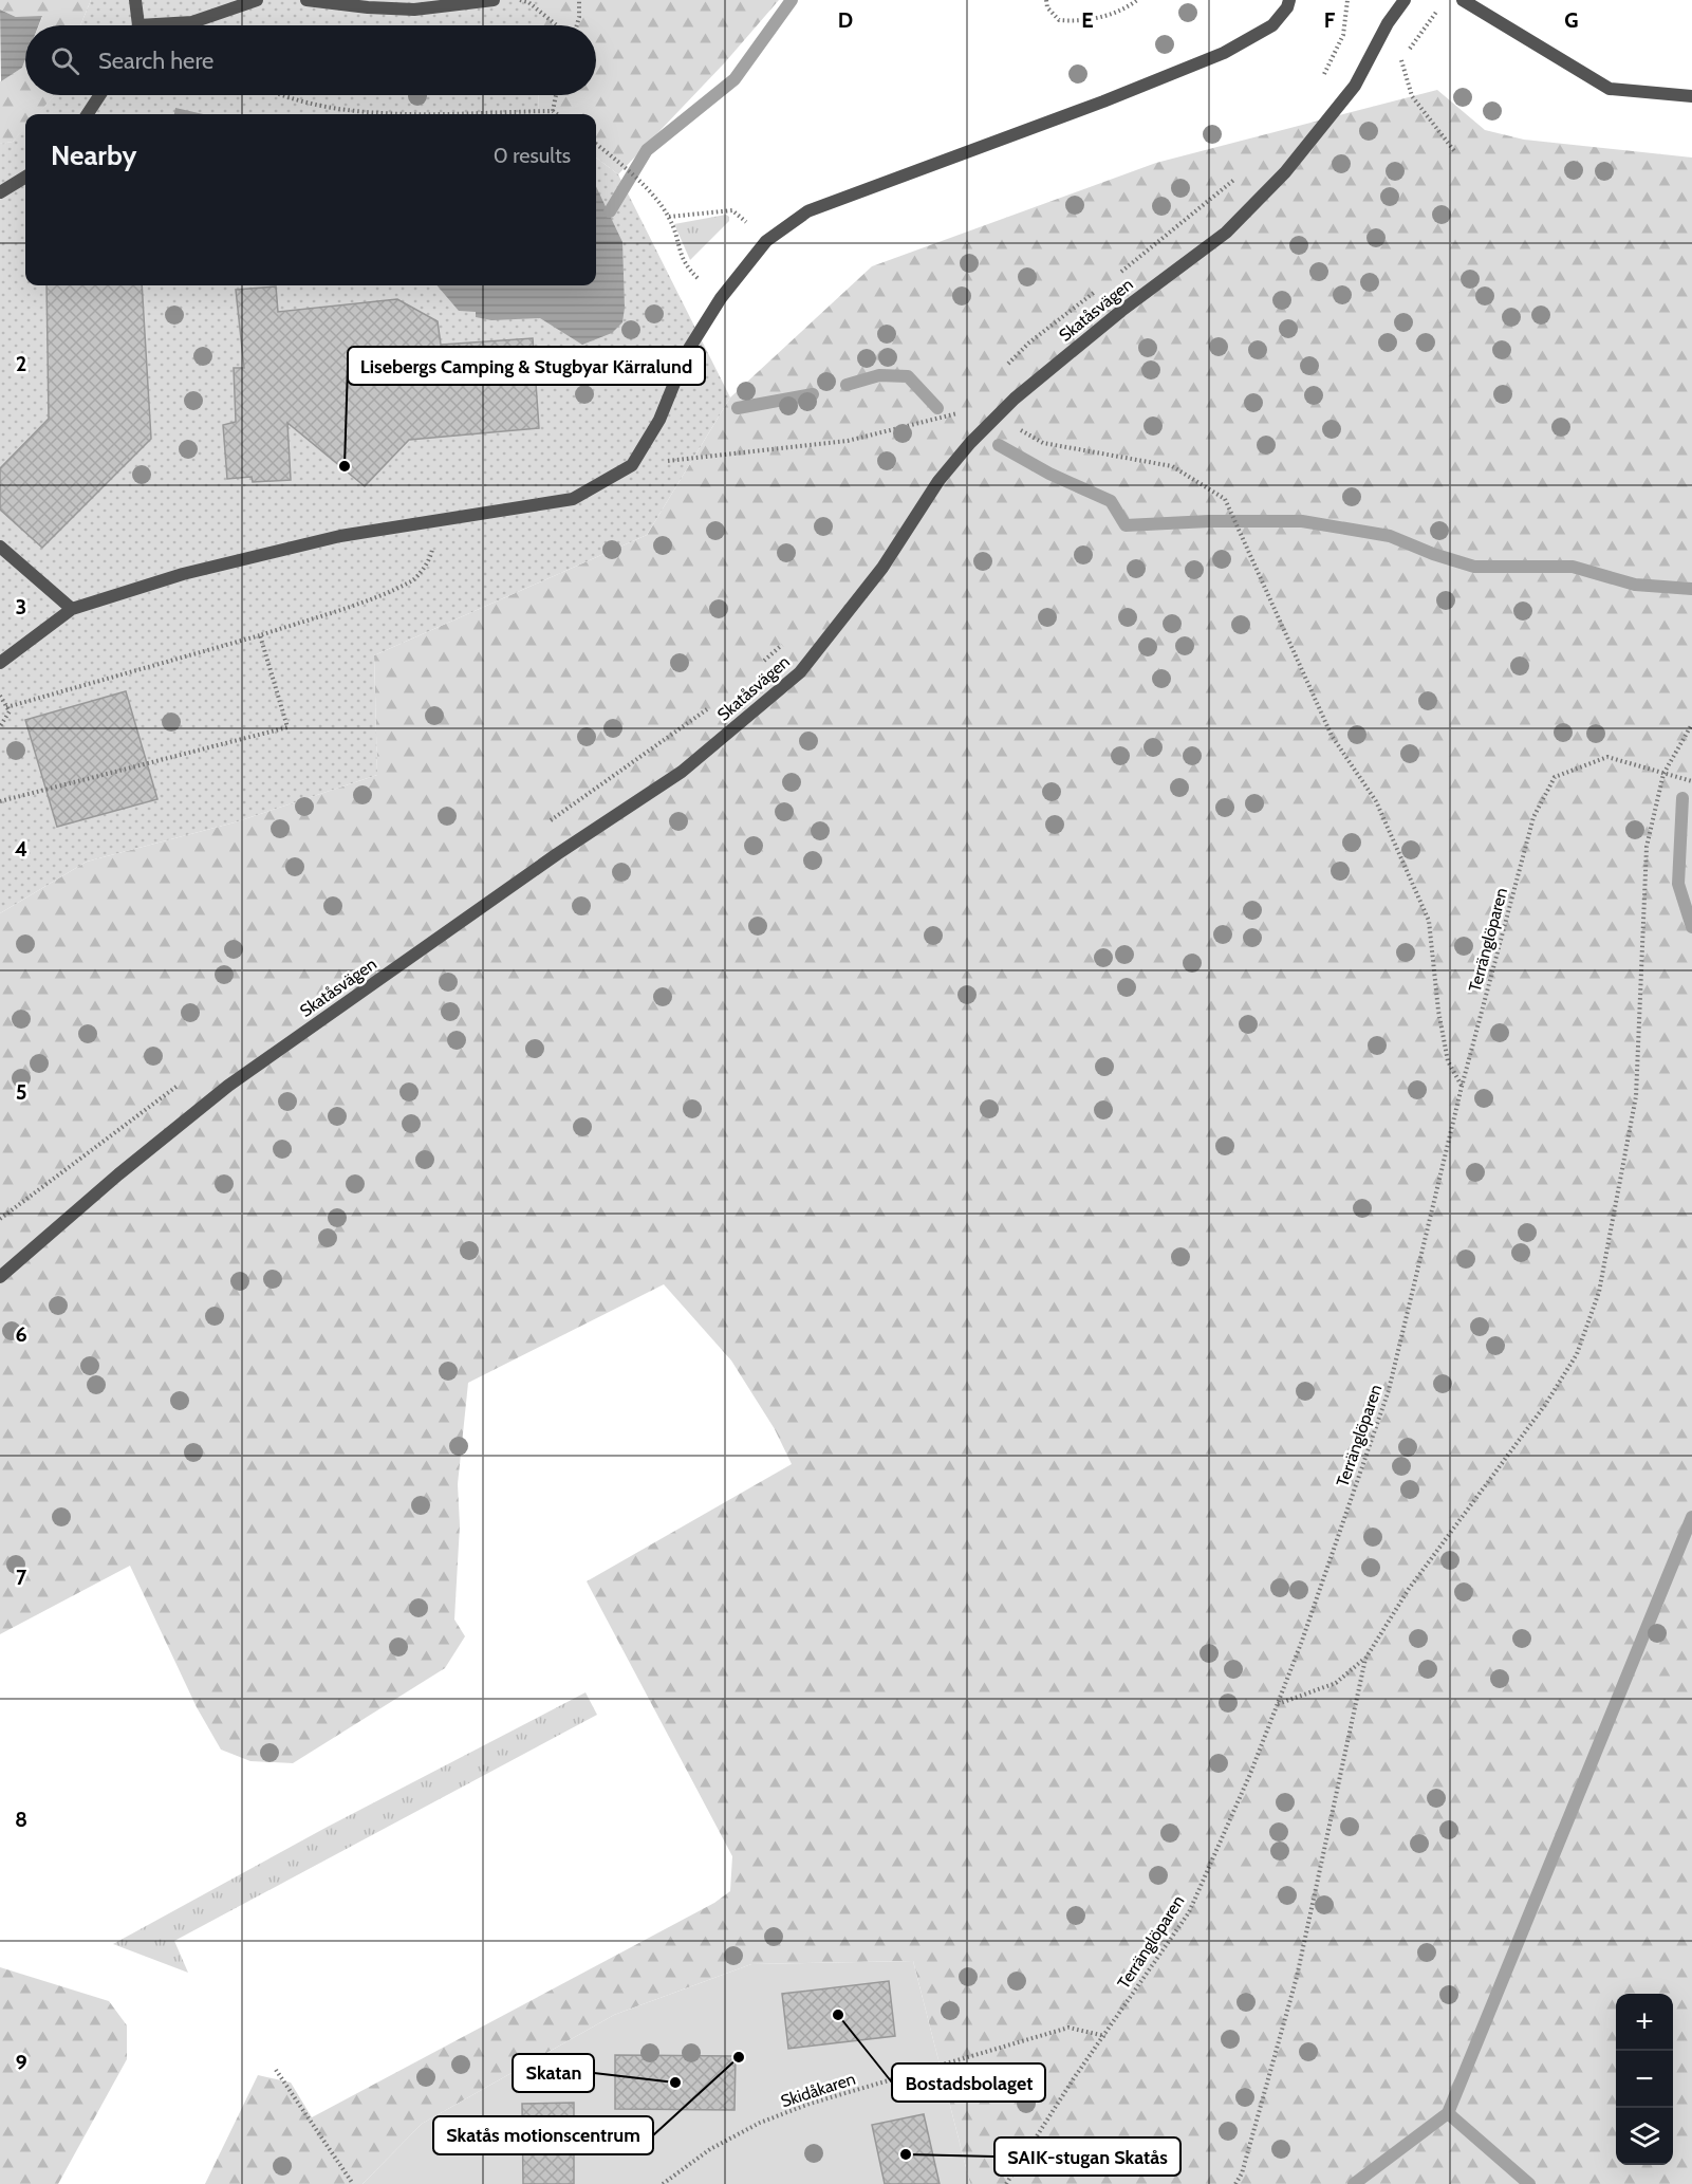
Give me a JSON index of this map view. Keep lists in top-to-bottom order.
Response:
{
  "streets": {
    "street": ["Skatåsvägen"],
    "path": ["Terränglöparen", "Skidåkaren"]
  },
  "crossings": [
    ["Terränglöparen", "Skidåkaren"]
  ],
  "places": [
    "Lisebergs Camping & Stugbyar Kärralund",
    "Bostadsbolaget",
    "Skatås motionscentrum",
    "Skatan",
    "SAIK-stugan Skatås"
  ],
  "page": {
    "search": "Search here",
    "heading": ["Nearby", "0 results"],
    "map_buttons": ["+", "−"]
  },
  "grid": {
    "columns": [
      "D",
      "E",
      "F",
      "G"
    ],
    "rows": [
      "2",
      "3",
      "4",
      "5",
      "6",
      "7",
      "8",
      "9"
    ]
  }
}
